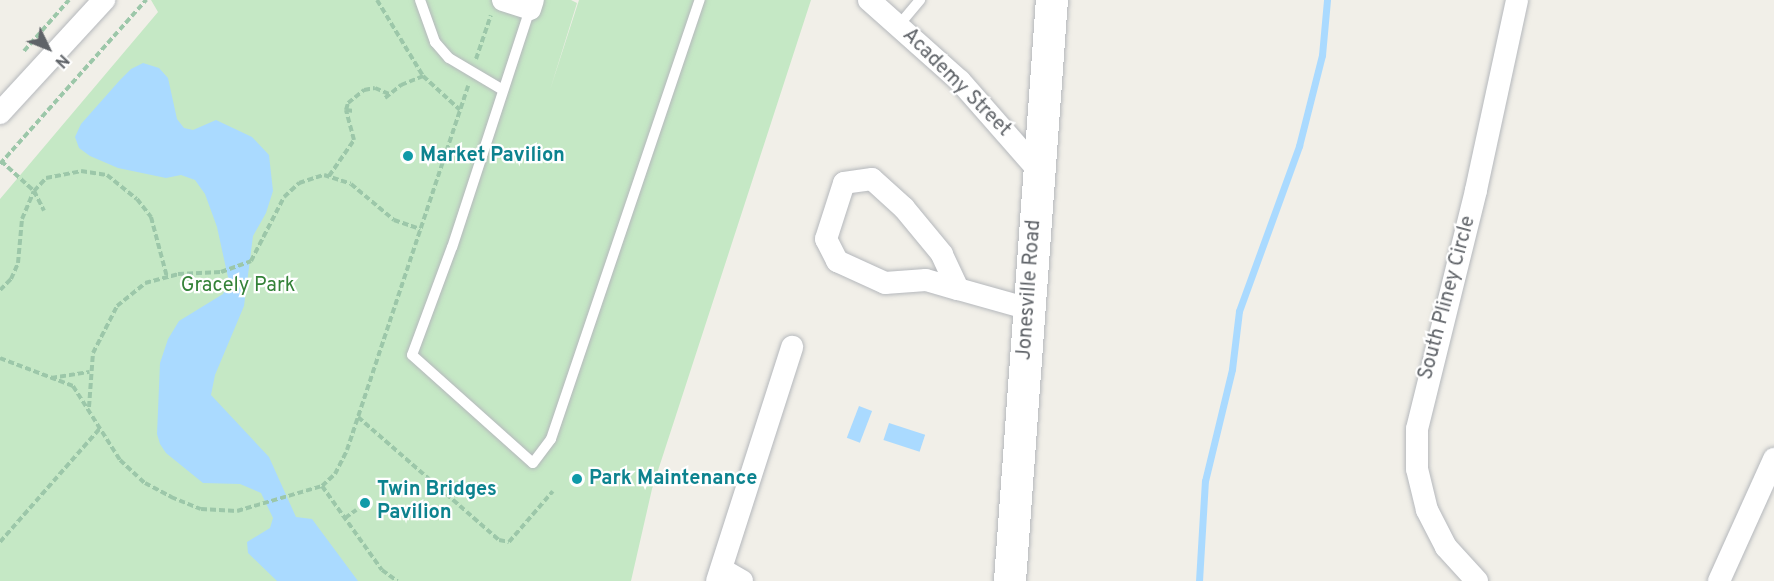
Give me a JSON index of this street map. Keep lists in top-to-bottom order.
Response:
{
  "streets": {
    "street": ["Academy Street", "Jonesville Road", "South Pliney Circle"]
  },
  "crossings": [
    ["Academy Street", "Jonesville Road"]
  ],
  "parks": ["Gracely Park"],
  "places": ["Market Pavilion", "Park Maintenance", "Twin Bridges Pavilion"],
  "north": "bottom right"
}
